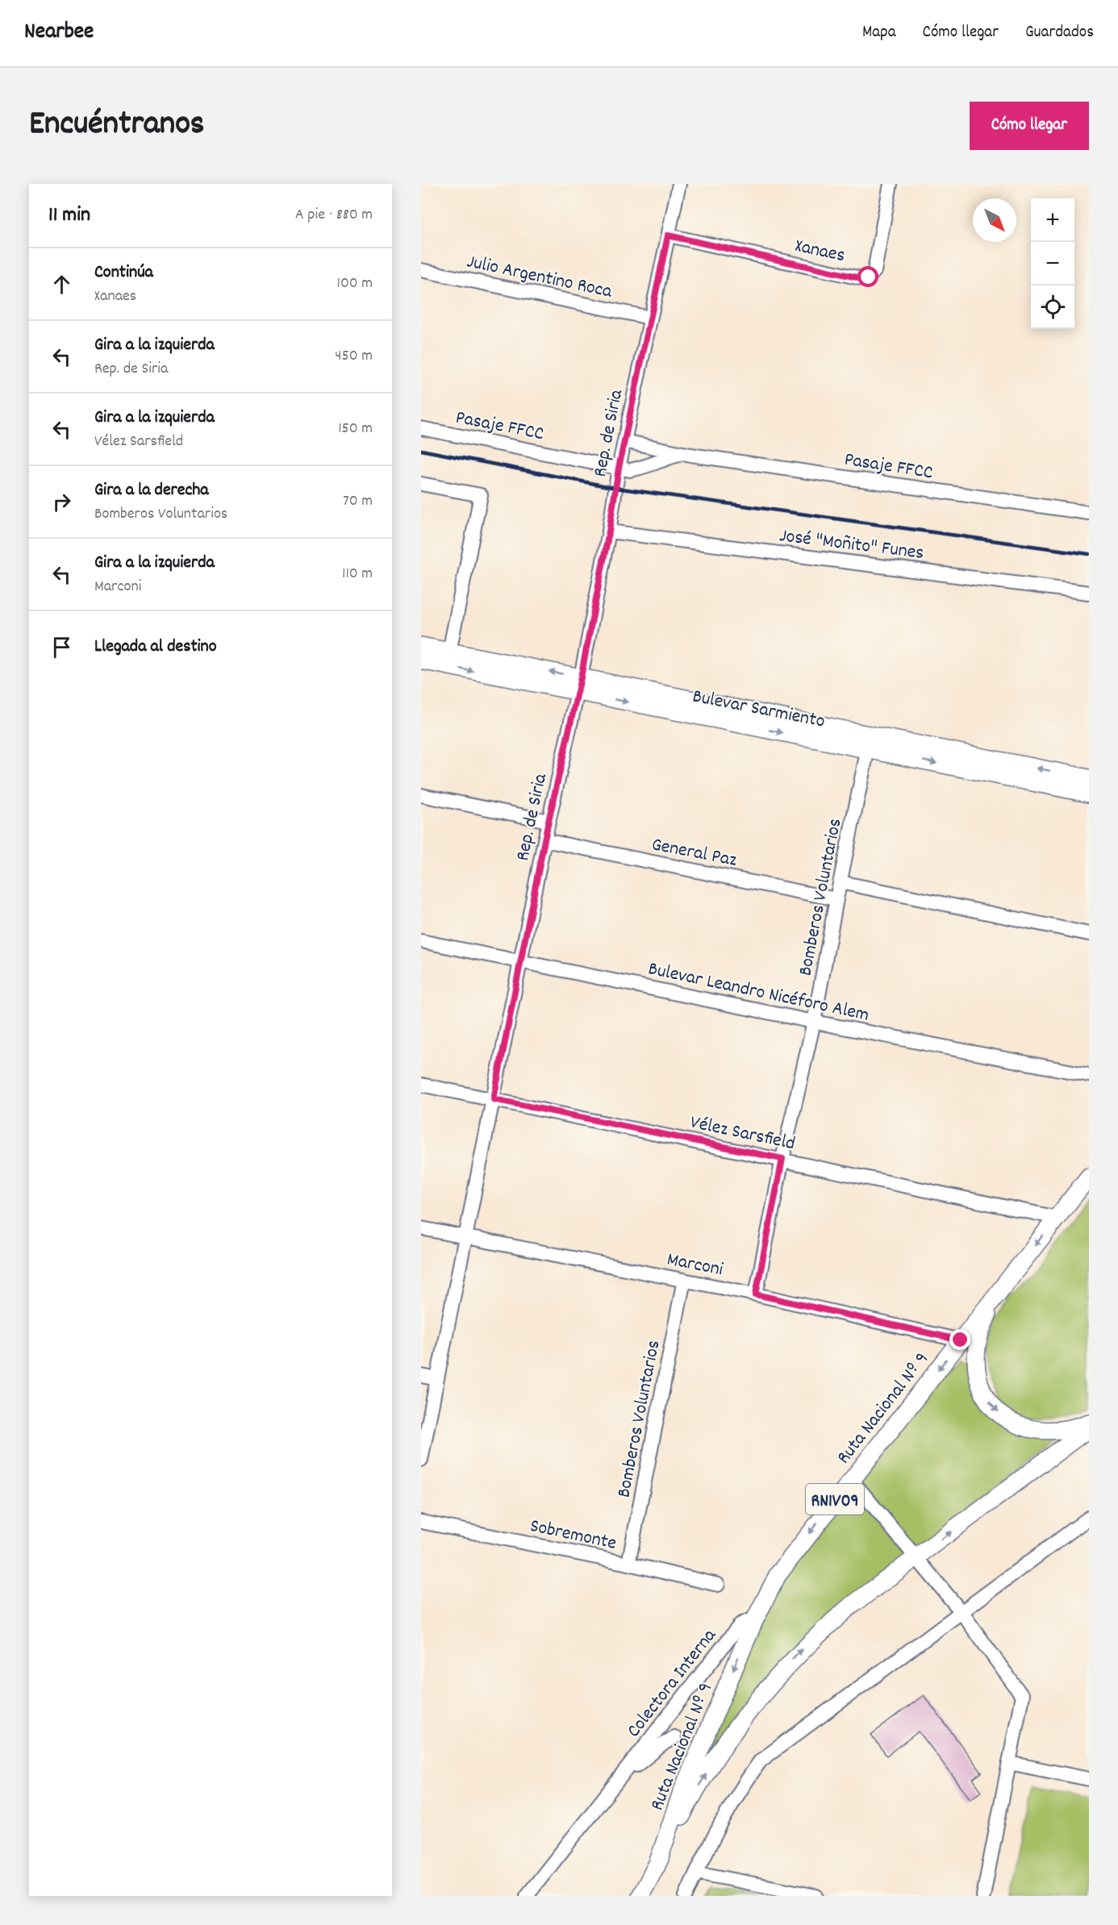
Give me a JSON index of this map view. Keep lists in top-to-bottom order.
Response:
{
  "streets": {
    "main road": ["Bulevar Sarmiento", "Ruta Nacional Nº 9", "RN1V09"],
    "street": [
      "Xanaes",
      "Julio Argentino Roca",
      "Pasaje FFCC",
      "Rep. de Siria",
      "José \"Moñito\" Funes",
      "General Paz",
      "Bomberos Voluntarios",
      "Bulevar Leandro Nicéforo Alem",
      "Vélez Sarsfield",
      "Marconi",
      "Sobremonte",
      "Colectora Interna"
    ]
  },
  "crossings": [
    ["Xanaes", "Rep. de Siria"],
    ["Julio Argentino Roca", "Rep. de Siria"],
    ["Pasaje FFCC", "Rep. de Siria"],
    ["Rep. de Siria", "José \"Moñito\" Funes"],
    ["Rep. de Siria", "Bulevar Sarmiento"],
    ["Rep. de Siria", "General Paz"],
    ["Rep. de Siria", "Bulevar Leandro Nicéforo Alem"],
    ["Rep. de Siria", "Vélez Sarsfield"],
    ["Rep. de Siria", "Marconi"],
    ["Bulevar Sarmiento", "Bomberos Voluntarios"],
    ["General Paz", "Bomberos Voluntarios"],
    ["Bomberos Voluntarios", "Bulevar Leandro Nicéforo Alem"],
    ["Bomberos Voluntarios", "Vélez Sarsfield"],
    ["Bomberos Voluntarios", "Marconi"],
    ["Bomberos Voluntarios", "Sobremonte"],
    ["Vélez Sarsfield", "Ruta Nacional Nº 9"],
    ["Marconi", "Ruta Nacional Nº 9"],
    ["Ruta Nacional Nº 9", "RN1V09"],
    ["Ruta Nacional Nº 9", "Colectora Interna"]
  ],
  "north": "bottom right",
  "page": {
    "header": "Nearbee",
    "nav": ["Mapa", "Cómo llegar", "Guardados"],
    "title": "Encuéntranos",
    "buttons": "Cómo llegar",
    "heading": ["11 min", "A pie · 880 m"],
    "map_buttons": ["+", "−"],
    "list": [
      ["Continúa", "Xanaes", "100 m"],
      ["Gira a la izquierda", "Rep. de Siria", "450 m"],
      ["Gira a la izquierda", "Vélez Sarsfield", "150 m"],
      ["Gira a la derecha", "Bomberos Voluntarios", "70 m"],
      ["Gira a la izquierda", "Marconi", "110 m"],
      "Llegada al destino"
    ]
  }
}
